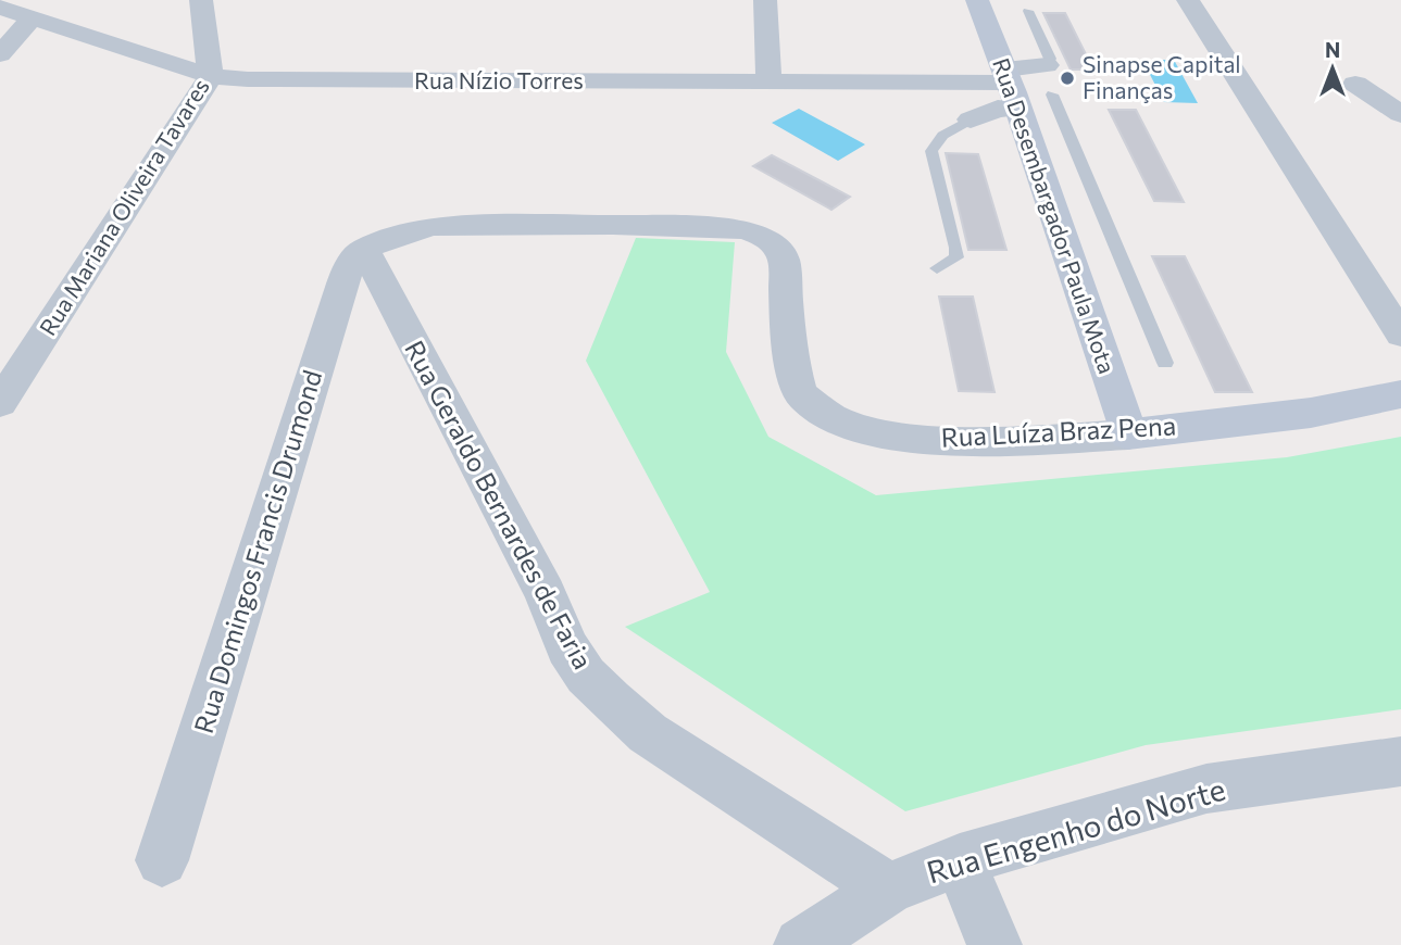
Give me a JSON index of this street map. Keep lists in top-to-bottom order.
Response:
{
  "streets": {
    "street": [
      "Rua Nízio Torres",
      "Rua Mariana Oliveira Tavares",
      "Rua Desembargador Paula Mota",
      "Rua Luíza Braz Pena",
      "Rua Geraldo Bernardes de Faria",
      "Rua Domingos Francis Drumond",
      "Rua Engenho do Norte"
    ]
  },
  "crossings": [
    ["Rua Nízio Torres", "Rua Mariana Oliveira Tavares"],
    ["Rua Nízio Torres", "Rua Desembargador Paula Mota"],
    ["Rua Desembargador Paula Mota", "Rua Luíza Braz Pena"],
    ["Rua Luíza Braz Pena", "Rua Geraldo Bernardes de Faria"],
    ["Rua Luíza Braz Pena", "Rua Domingos Francis Drumond"],
    ["Rua Geraldo Bernardes de Faria", "Rua Domingos Francis Drumond"],
    ["Rua Geraldo Bernardes de Faria", "Rua Engenho do Norte"]
  ],
  "places": ["Sinapse Capital Finanças"],
  "north": "top"
}
